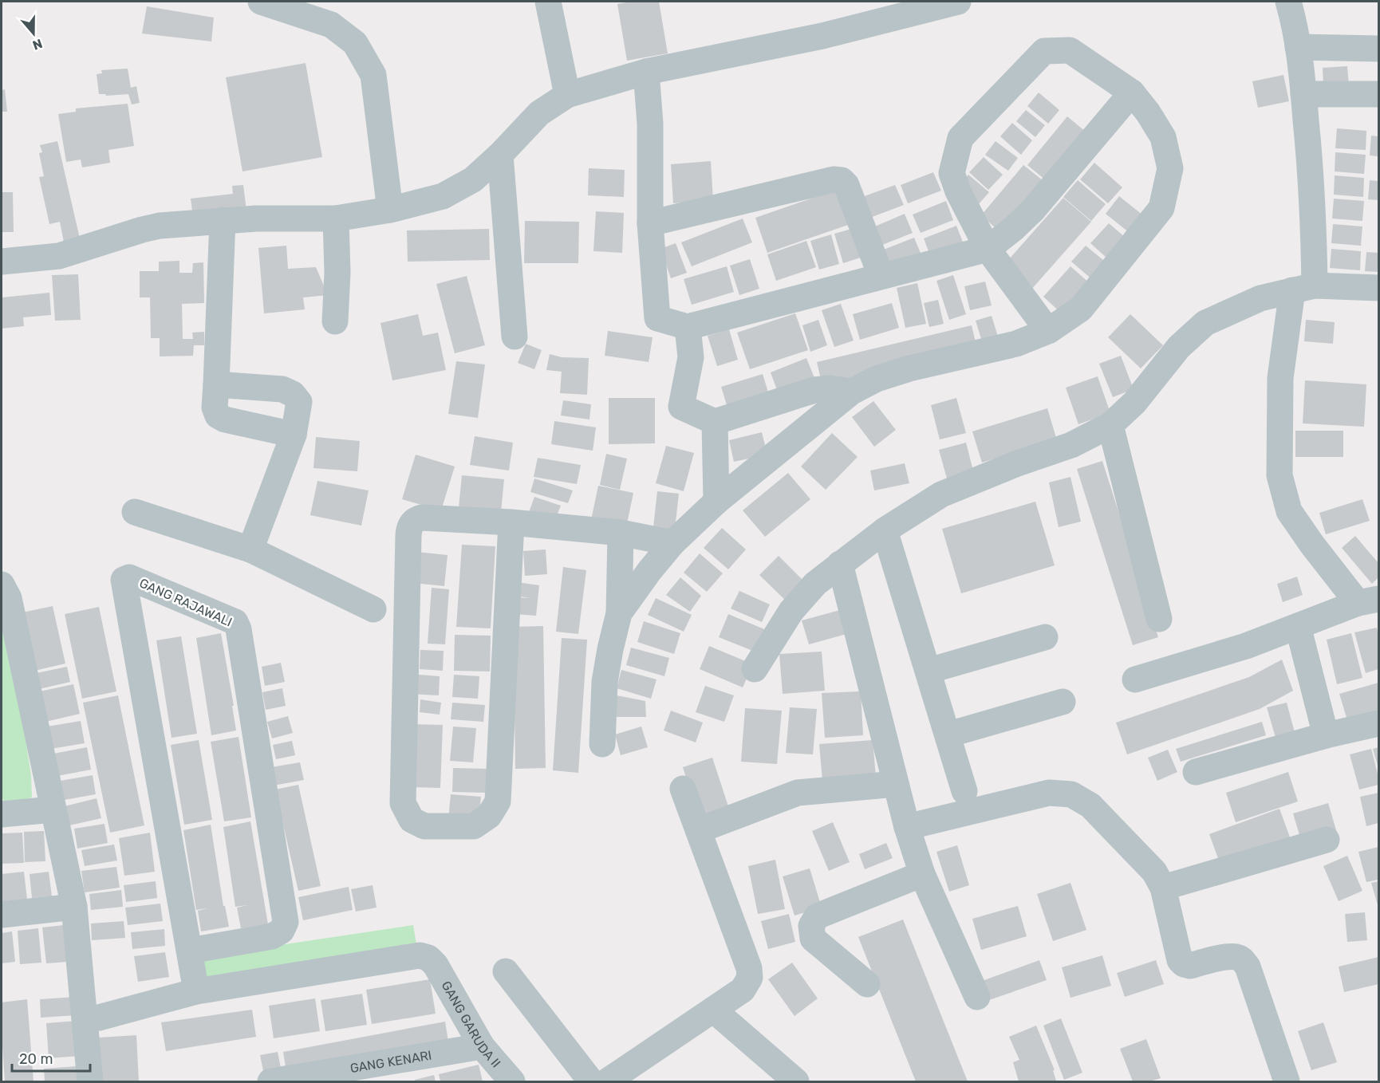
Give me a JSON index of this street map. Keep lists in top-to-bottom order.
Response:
{
  "streets": {
    "street": ["GANG RAJAWALI", "GANG GARUDA II", "GANG KENARI"]
  },
  "crossings": [
    ["GANG GARUDA II", "GANG KENARI"]
  ],
  "scale_bar": "20 m",
  "north": "bottom"
}
